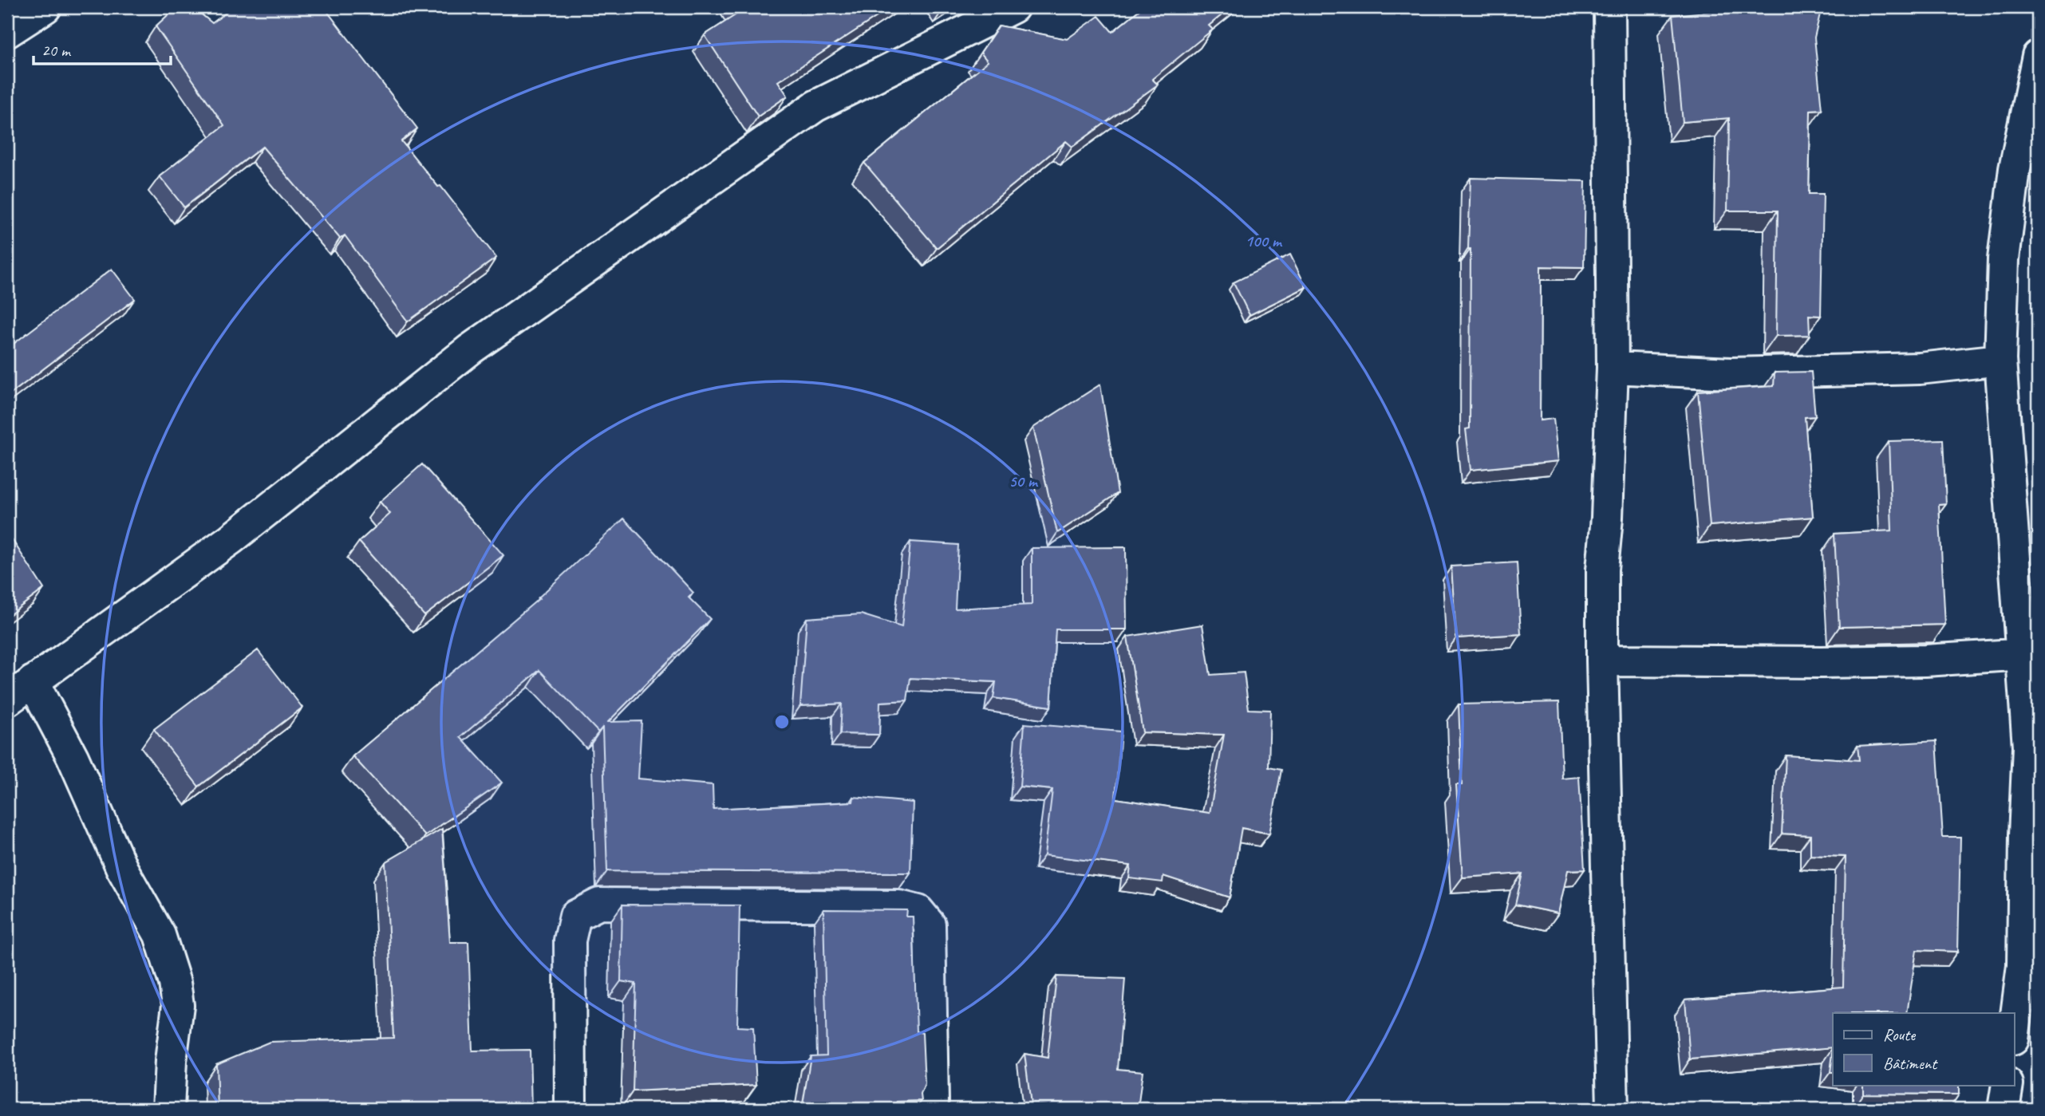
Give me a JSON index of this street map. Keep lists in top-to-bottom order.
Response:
{
  "legend": ["Route", "Bâtiment"],
  "scale_bar": "20 m",
  "rings": ["100 m", "50 m"]
}
